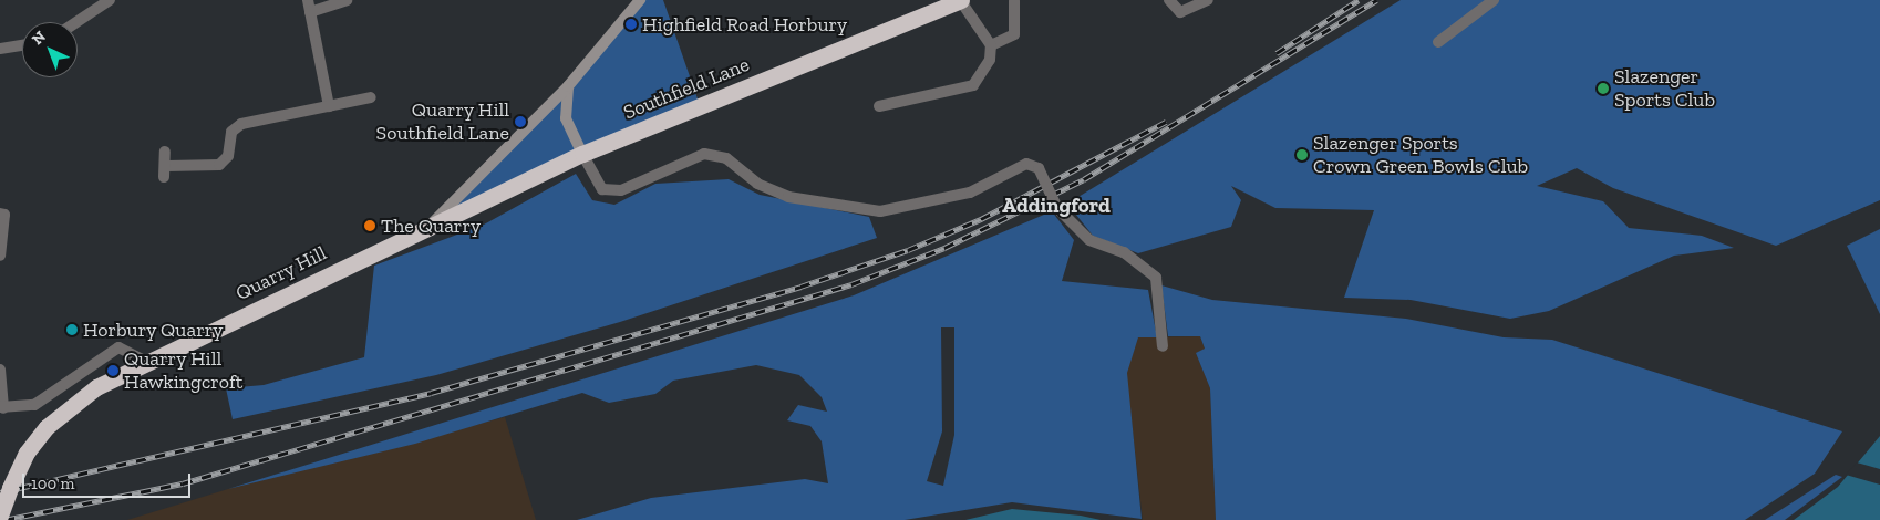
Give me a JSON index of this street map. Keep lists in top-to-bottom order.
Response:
{
  "streets": {
    "highway": ["Southfield Lane", "Quarry Hill"]
  },
  "crossings": [
    ["Southfield Lane", "Quarry Hill"]
  ],
  "districts": ["Addingford"],
  "places": [
    "Highfield Road Horbury",
    "Slazenger Sports Club",
    "Quarry Hill Southfield Lane",
    "Slazenger Sports Crown Green Bowls Club",
    "The Quarry",
    "Horbury Quarry",
    "Quarry Hill Hawkingcroft"
  ],
  "scale_bar": "100 m",
  "north": "top left"
}
